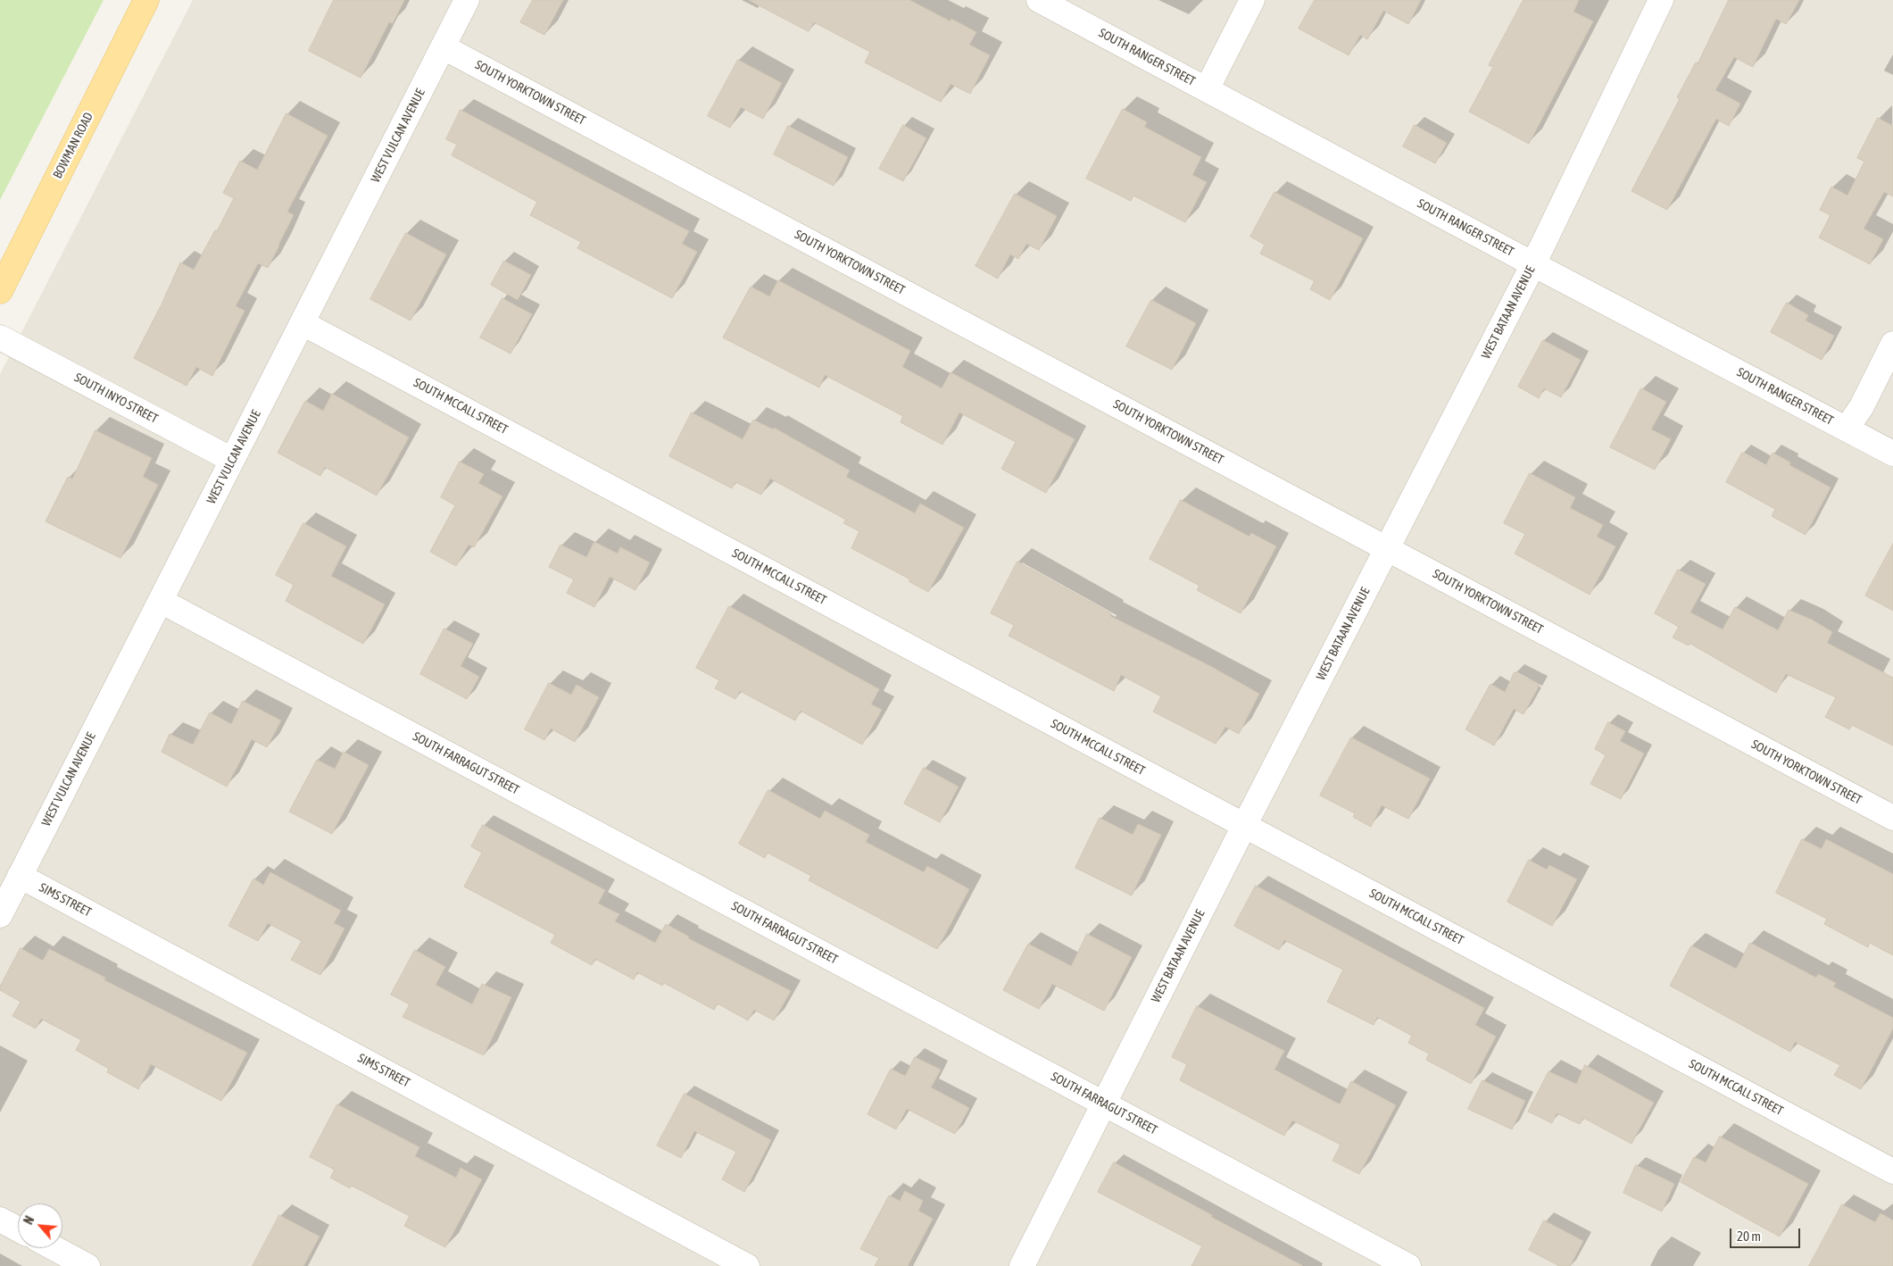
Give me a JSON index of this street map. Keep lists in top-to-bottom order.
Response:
{
  "streets": {
    "main road": ["BOWMAN ROAD"],
    "street": [
      "SOUTH RANGER STREET",
      "SOUTH YORKTOWN STREET",
      "WEST VULCAN AVENUE",
      "WEST BATAAN AVENUE",
      "SOUTH INYO STREET",
      "SOUTH MCCALL STREET",
      "SOUTH FARRAGUT STREET",
      "SIMS STREET"
    ]
  },
  "crossings": [
    ["SOUTH RANGER STREET", "WEST BATAAN AVENUE"],
    ["SOUTH YORKTOWN STREET", "WEST VULCAN AVENUE"],
    ["SOUTH YORKTOWN STREET", "WEST BATAAN AVENUE"],
    ["WEST VULCAN AVENUE", "SOUTH INYO STREET"],
    ["WEST VULCAN AVENUE", "SOUTH MCCALL STREET"],
    ["WEST VULCAN AVENUE", "SOUTH FARRAGUT STREET"],
    ["WEST VULCAN AVENUE", "SIMS STREET"],
    ["WEST BATAAN AVENUE", "SOUTH MCCALL STREET"],
    ["WEST BATAAN AVENUE", "SOUTH FARRAGUT STREET"]
  ],
  "scale_bar": "20 m",
  "north": "top left"
}
